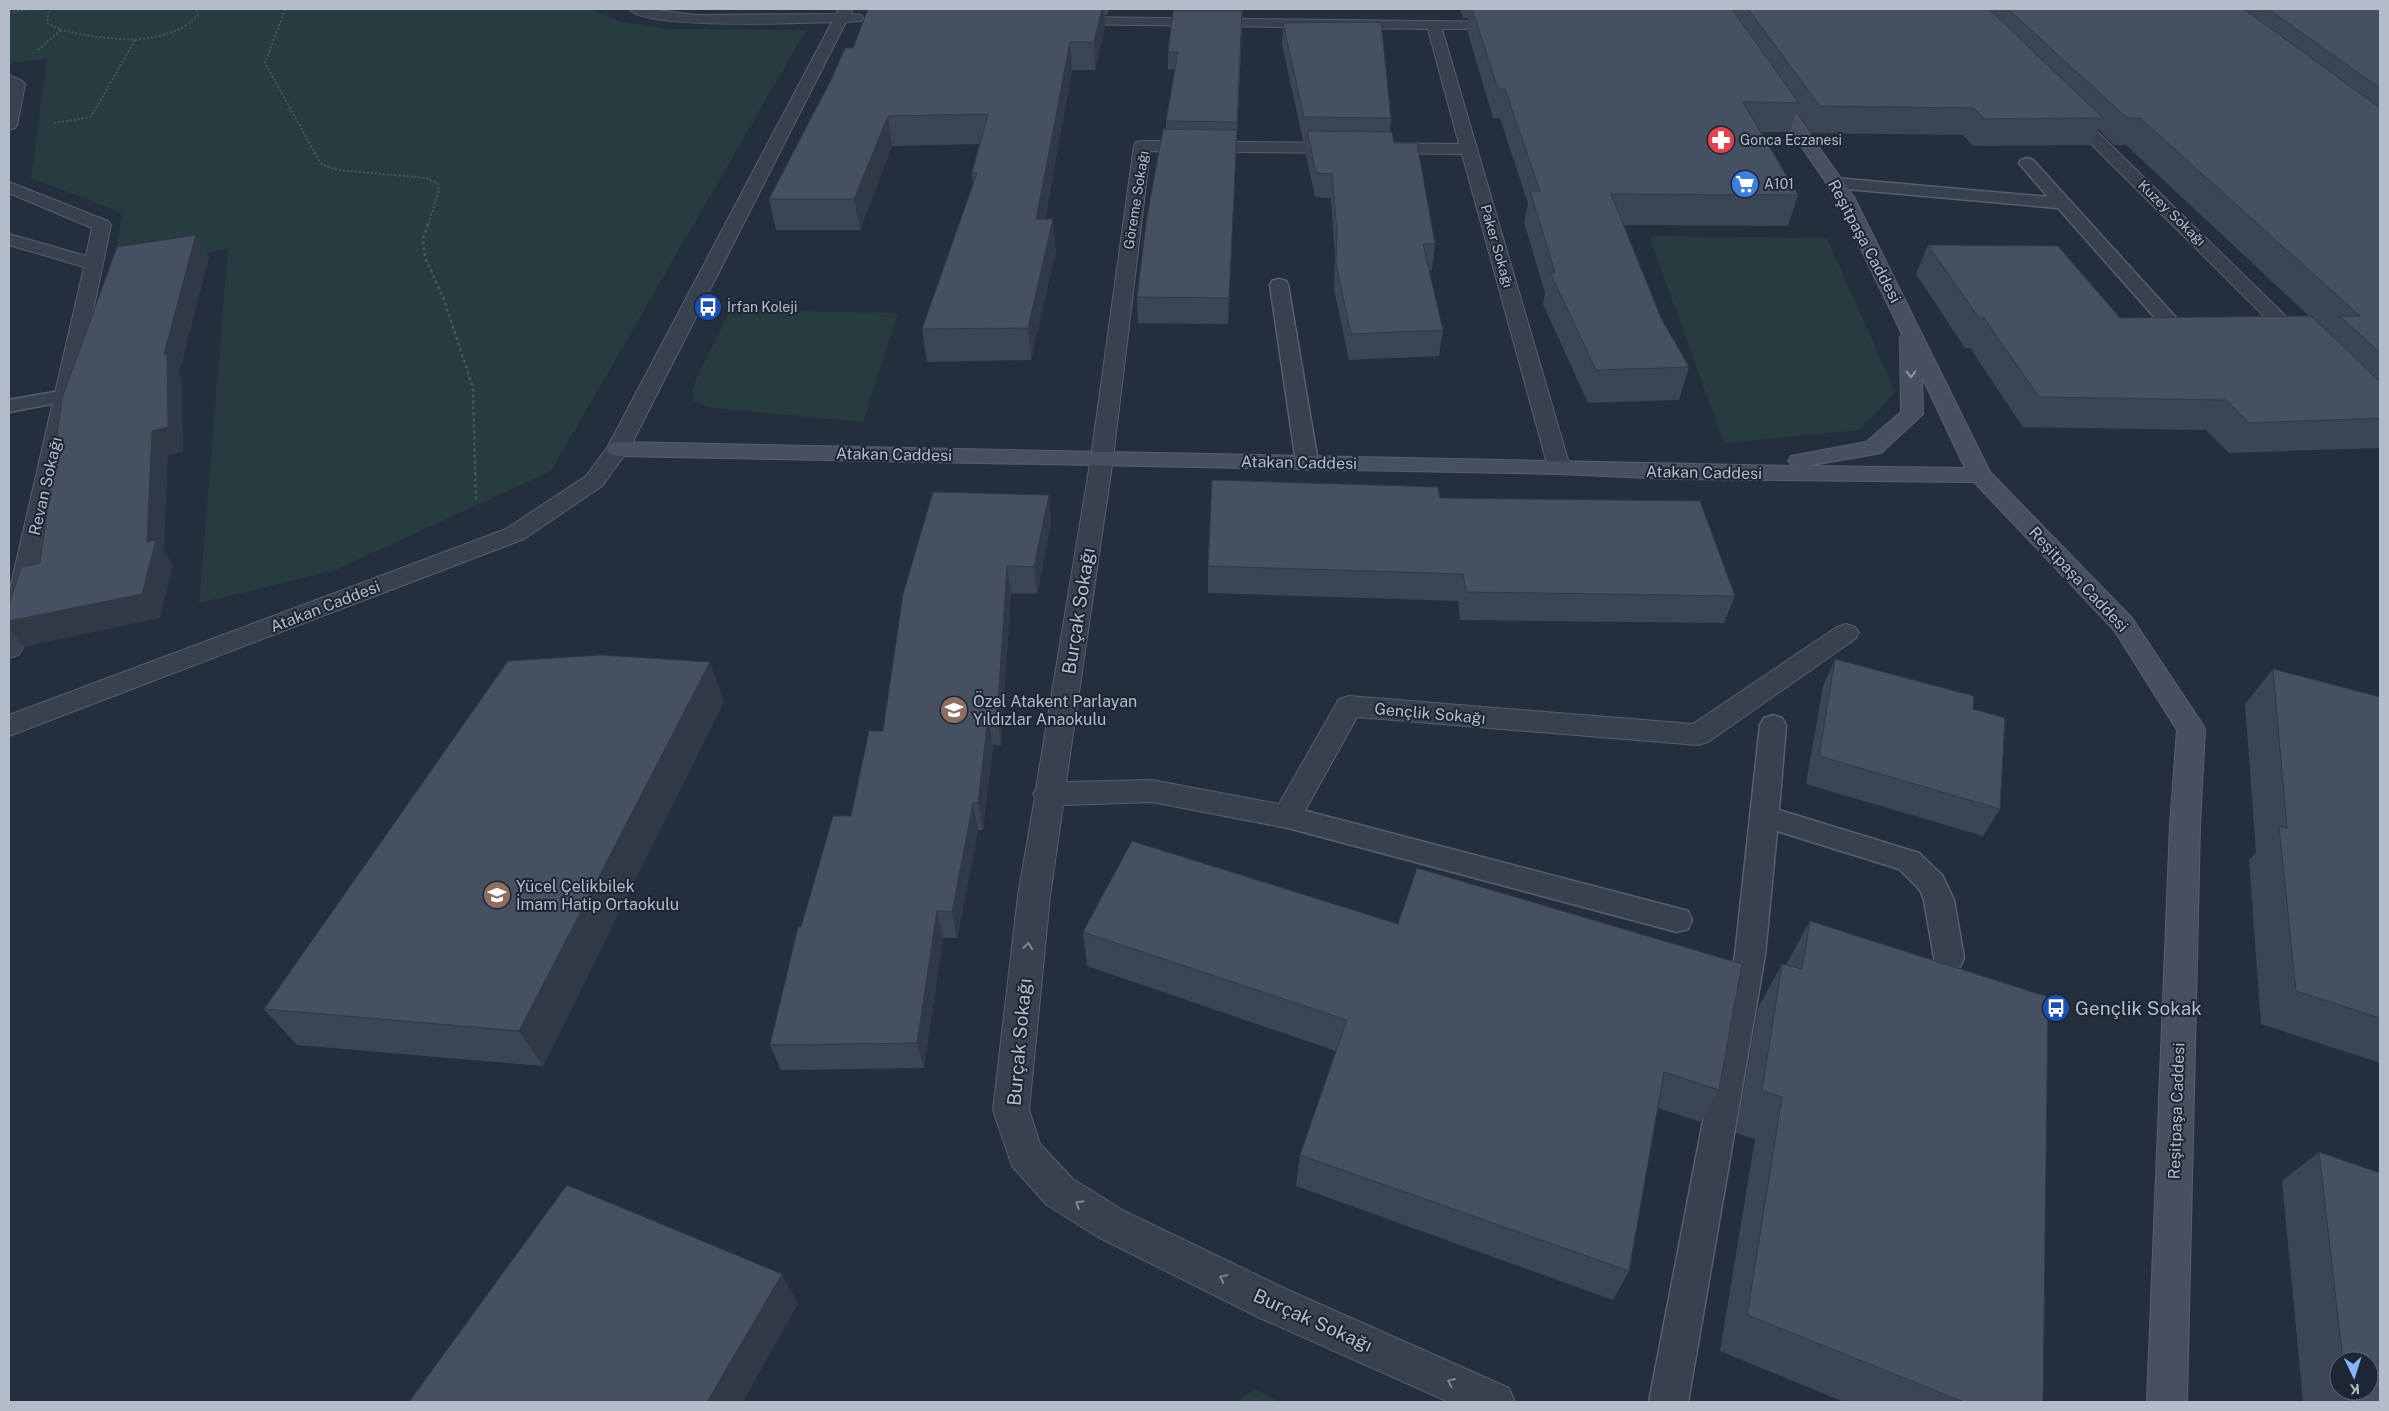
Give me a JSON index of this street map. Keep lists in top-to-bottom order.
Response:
{
  "streets": {
    "street": [
      "Göreme Sokağı",
      "Kuzey Sokağı",
      "Reşitpaşa Caddesi",
      "Paker Sokağı",
      "Atakan Caddesi",
      "Revan Sokağı",
      "Burçak Sokağı",
      "Gençlik Sokağı"
    ]
  },
  "crossings": [
    ["Göreme Sokağı", "Paker Sokağı"],
    ["Göreme Sokağı", "Atakan Caddesi"],
    ["Göreme Sokağı", "Burçak Sokağı"],
    ["Reşitpaşa Caddesi", "Atakan Caddesi"],
    ["Paker Sokağı", "Atakan Caddesi"],
    ["Atakan Caddesi", "Burçak Sokağı"]
  ],
  "one_way": ["Burçak Sokağı"],
  "places": {
    "pharmacy": ["Gonca Eczanesi"],
    "supermarket": ["A101"],
    "bus stop": ["İrfan Koleji", "Gençlik Sokak"],
    "school or university": ["Özel Atakent Parlayan Yıldızlar Anaokulu", "Yücel Çelikbilek İmam Hatip Ortaokulu"]
  },
  "north": "bottom"
}
